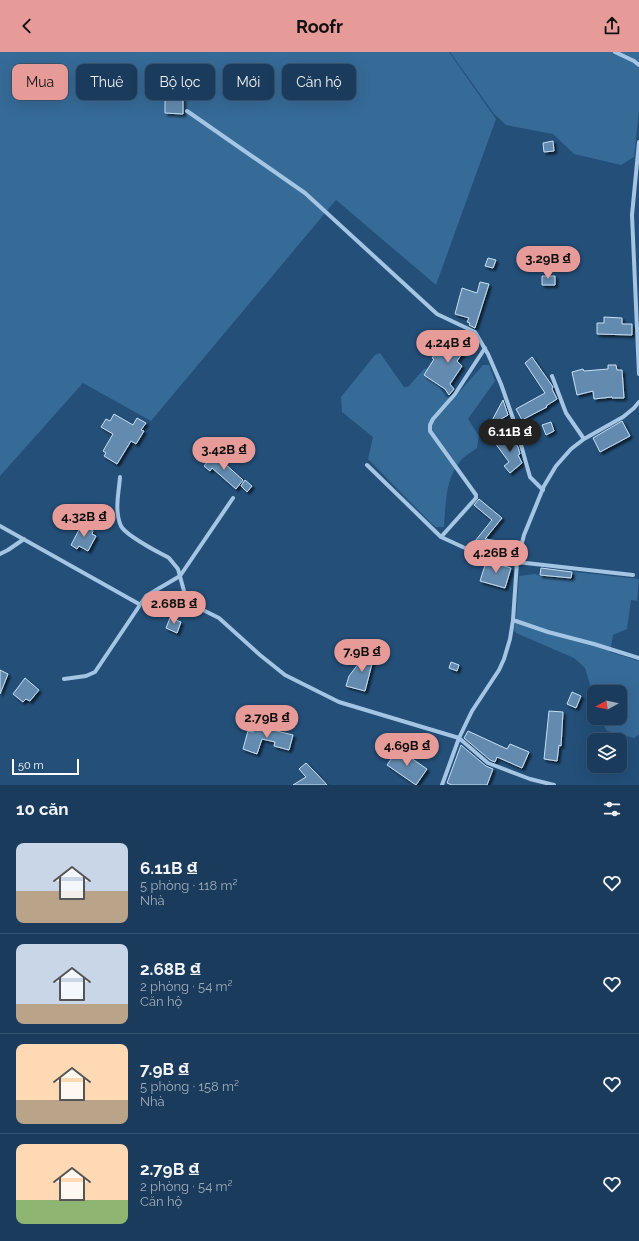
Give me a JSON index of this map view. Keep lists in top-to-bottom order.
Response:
{
  "scale_bar": "50 m",
  "north": "left",
  "page": {
    "header": "Roofr",
    "chip": [
      "Mua",
      "Thuê",
      "Bộ lọc",
      "Mới",
      "Căn hộ"
    ],
    "price": [
      "3.29B ₫",
      "4.24B ₫",
      "6.11B ₫",
      "3.42B ₫",
      "4.32B ₫",
      "4.26B ₫",
      "2.68B ₫",
      "7.9B ₫",
      "2.79B ₫",
      "4.69B ₫"
    ],
    "scale": "50 m",
    "heading": "10 căn",
    "list": [
      {
        "name": "6.11B ₫",
        "note": "5 phòng · 118 m² · Nhà"
      },
      {
        "name": "2.68B ₫",
        "note": "2 phòng · 54 m² · Căn hộ"
      },
      {
        "name": "7.9B ₫",
        "note": "5 phòng · 158 m² · Nhà"
      },
      {
        "name": "2.79B ₫",
        "note": "2 phòng · 54 m² · Căn hộ"
      }
    ]
  }
}
